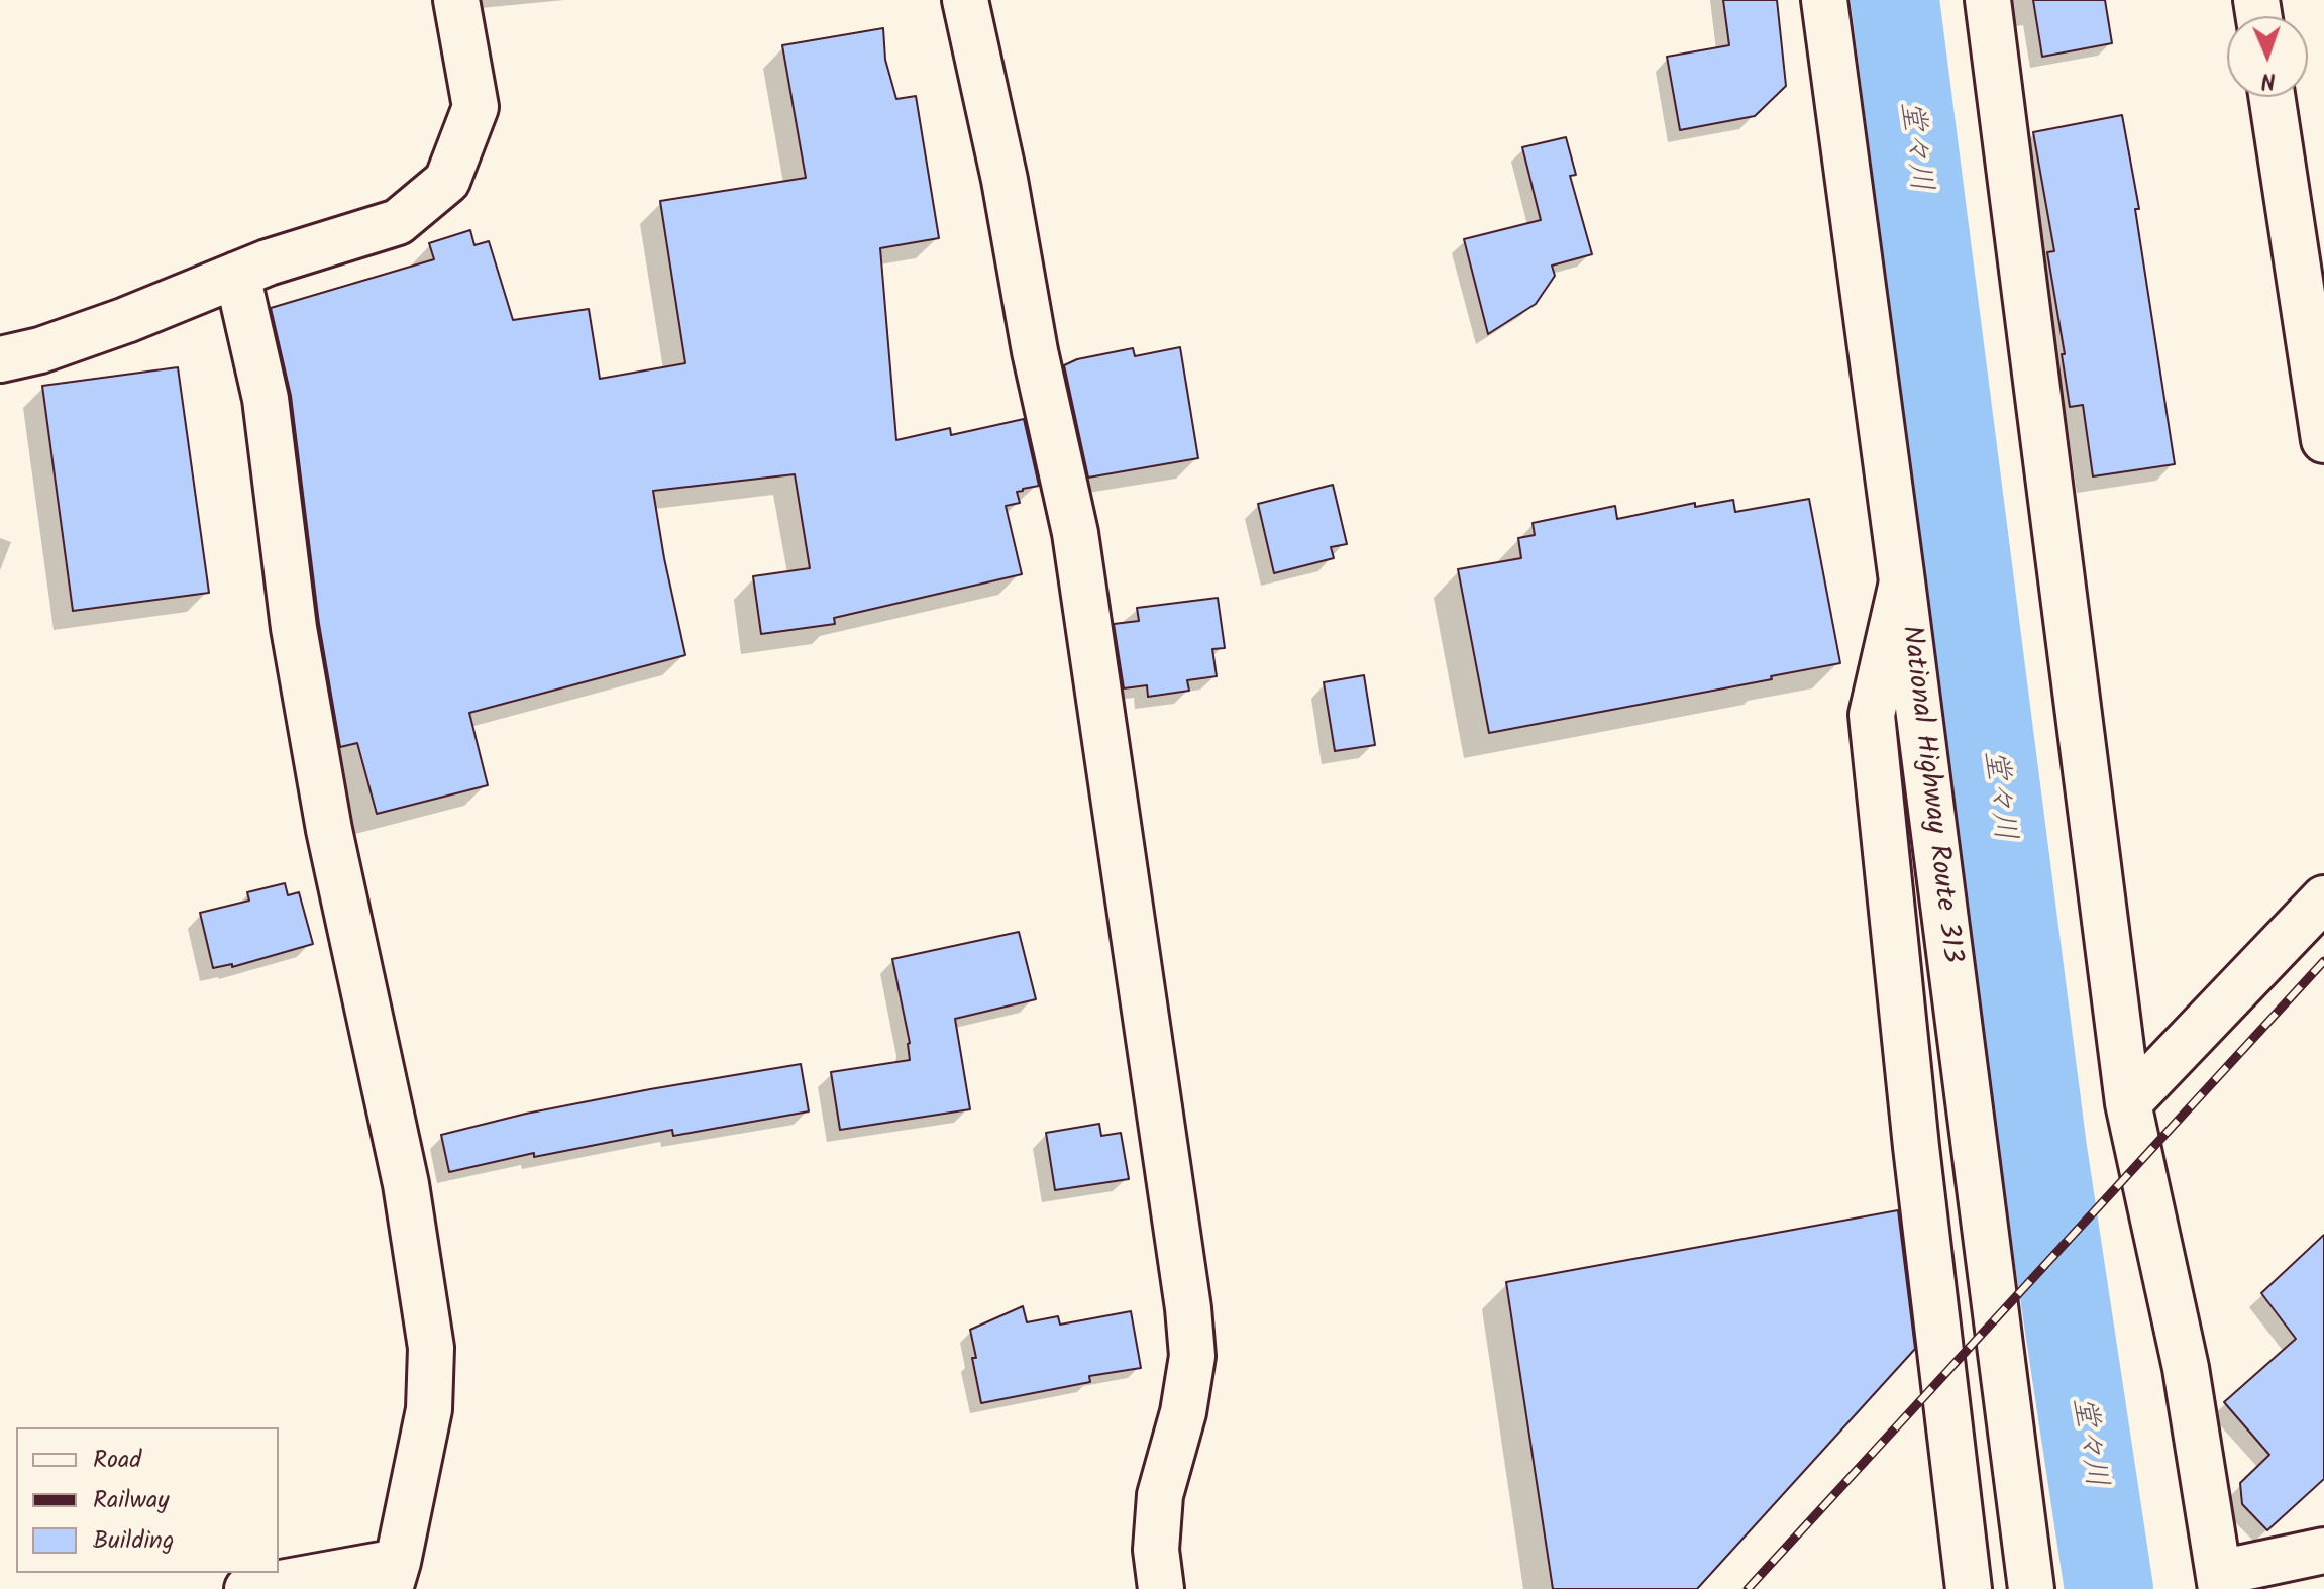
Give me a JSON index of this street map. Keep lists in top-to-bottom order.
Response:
{
  "streets": {
    "main road": ["National Highway Route 313"]
  },
  "water": ["堂々川"],
  "legend": ["Road", "Railway", "Building"],
  "north": "bottom"
}
